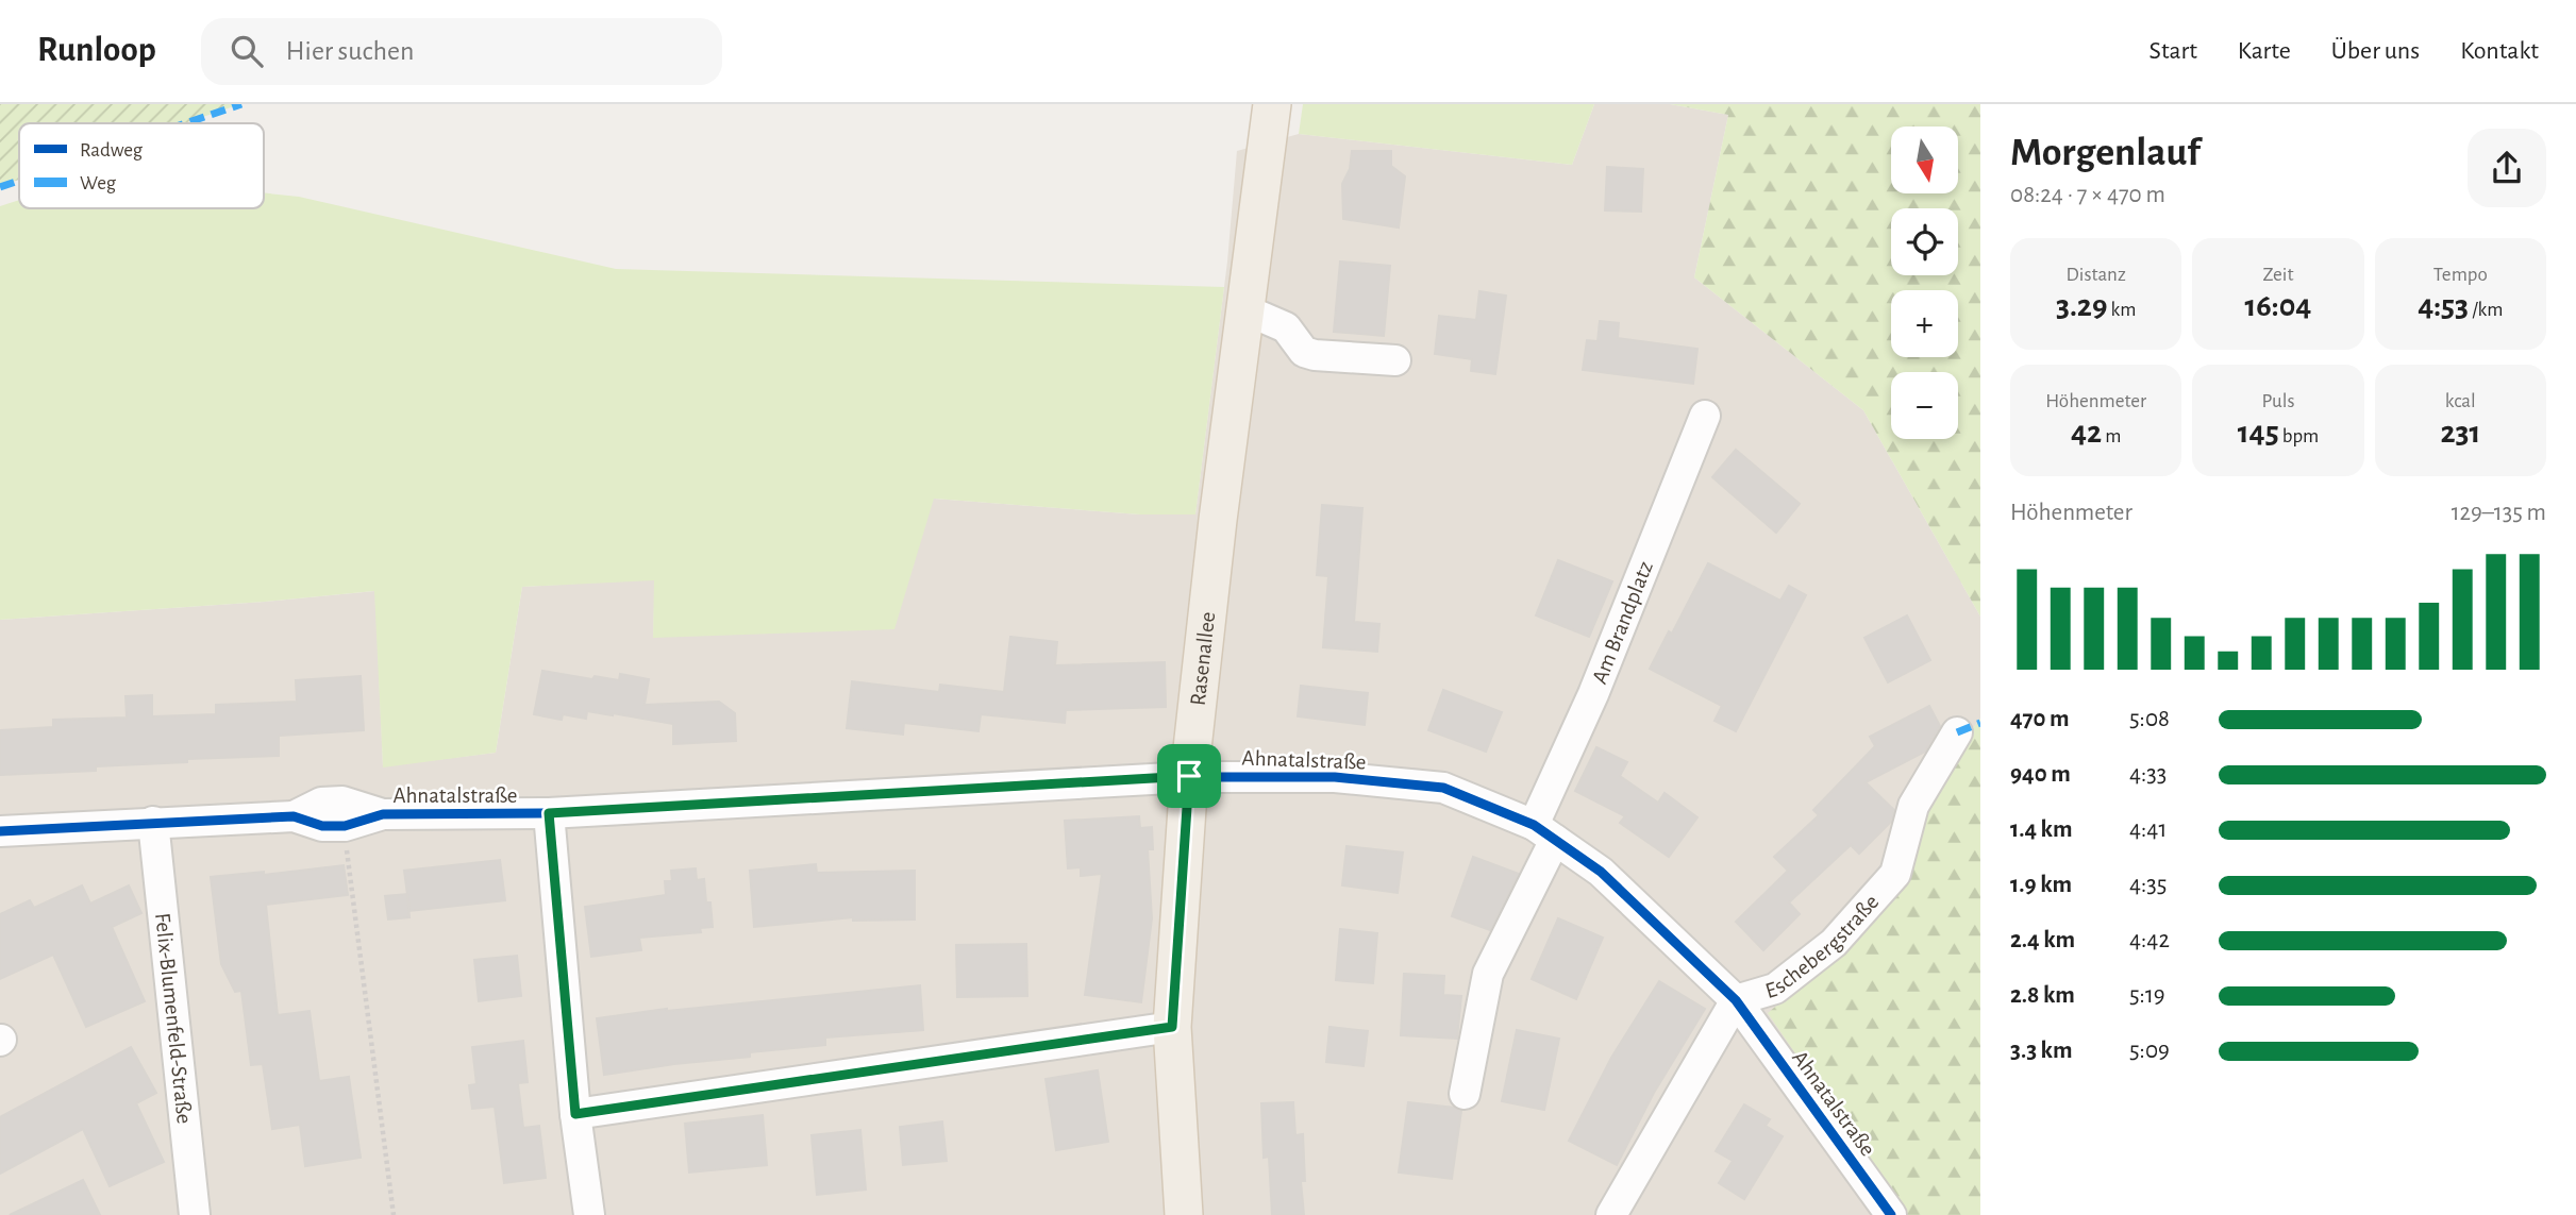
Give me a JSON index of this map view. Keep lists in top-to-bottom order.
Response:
{
  "streets": {
    "main road": ["Rasenallee"],
    "street": [
      "Am Brandplatz",
      "Ahnatalstraße",
      "Eschebergstraße",
      "Felix-Blumenfeld-Straße"
    ]
  },
  "crossings": [
    ["Am Brandplatz", "Ahnatalstraße"],
    ["Rasenallee", "Ahnatalstraße"],
    ["Ahnatalstraße", "Eschebergstraße"],
    ["Ahnatalstraße", "Felix-Blumenfeld-Straße"]
  ],
  "legend": ["Radweg", "Weg"],
  "north": "bottom",
  "page": {
    "header": "Runloop",
    "search": "Hier suchen",
    "nav": [
      "Start",
      "Karte",
      "Über uns",
      "Kontakt"
    ],
    "heading": ["Morgenlauf", "08:24 · 7 × 470 m"],
    "map_buttons": ["+", "−"],
    "stats": [
      ["Distanz", "3.29 km"],
      ["Zeit", "16:04"],
      ["Tempo", "4:53 /km"],
      ["Höhenmeter", "42 m"],
      ["Puls", "145 bpm"],
      ["kcal", "231"]
    ],
    "chart": ["Höhenmeter", "129–135 m"],
    "list": [
      {
        "name": "470 m",
        "note": "5:08"
      },
      {
        "name": "940 m",
        "note": "4:33"
      },
      {
        "name": "1.4 km",
        "note": "4:41"
      },
      {
        "name": "1.9 km",
        "note": "4:35"
      },
      {
        "name": "2.4 km",
        "note": "4:42"
      },
      {
        "name": "2.8 km",
        "note": "5:19"
      },
      {
        "name": "3.3 km",
        "note": "5:09"
      }
    ]
  }
}
